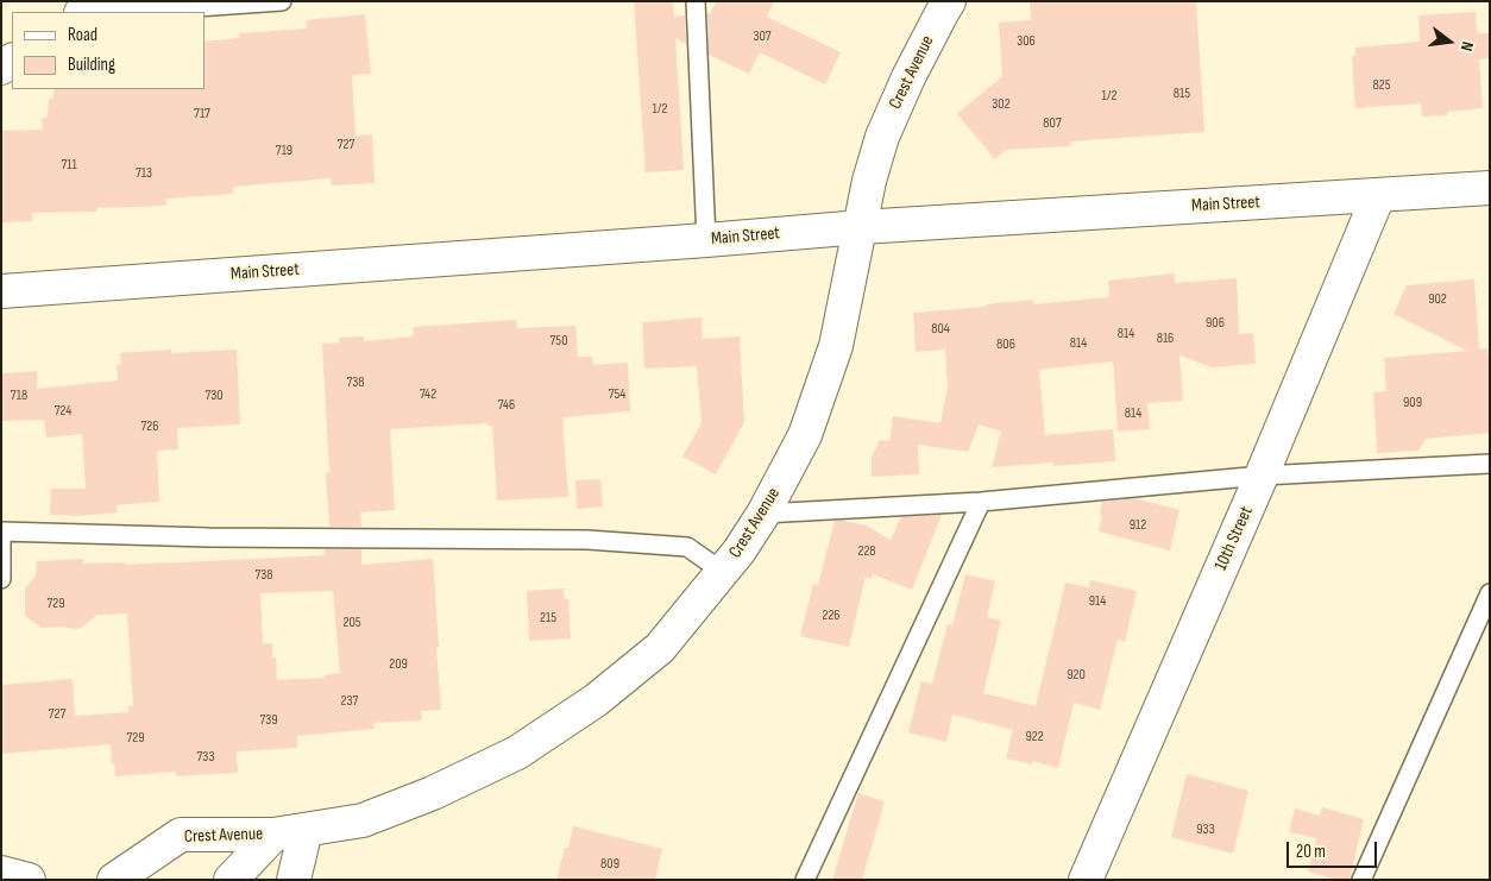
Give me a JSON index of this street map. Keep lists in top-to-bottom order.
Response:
{
  "streets": {
    "street": ["Crest Avenue", "Main Street", "10th Street"]
  },
  "crossings": [
    ["Crest Avenue", "Main Street"],
    ["Main Street", "10th Street"]
  ],
  "house_numbers": [
    "307",
    "306",
    "825",
    "815",
    "1/2",
    "302",
    "1/2",
    "717",
    "807",
    "727",
    "719",
    "711",
    "713",
    "902",
    "906",
    "804",
    "814",
    "816",
    "750",
    "814",
    "806",
    "738",
    "742",
    "754",
    "718",
    "730",
    "909",
    "746",
    "724",
    "814",
    "726",
    "912",
    "228",
    "738",
    "914",
    "729",
    "226",
    "215",
    "205",
    "209",
    "920",
    "237",
    "727",
    "739",
    "922",
    "729",
    "733",
    "933",
    "809"
  ],
  "legend": ["Road", "Building"],
  "scale_bar": "20 m",
  "north": "right"
}
